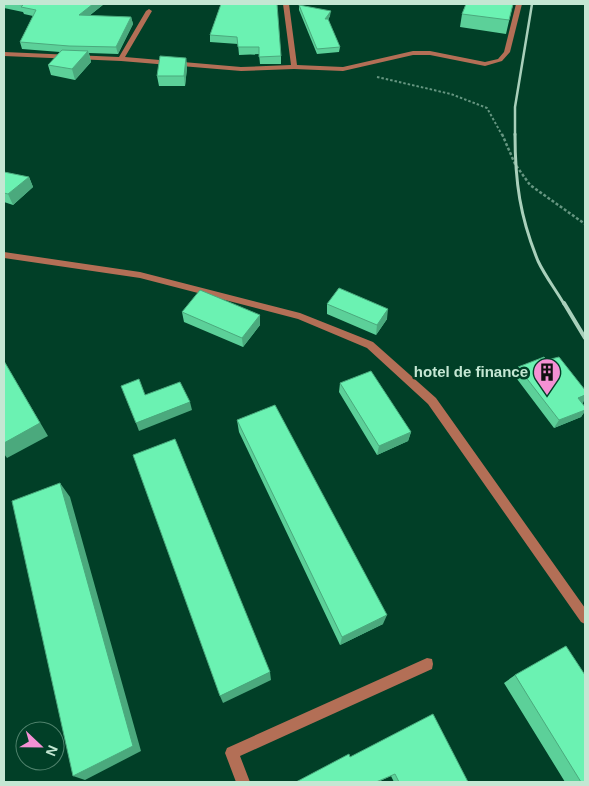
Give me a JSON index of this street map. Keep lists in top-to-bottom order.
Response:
{
  "places": {
    "building": ["hotel de finance"]
  },
  "north": "right"
}
